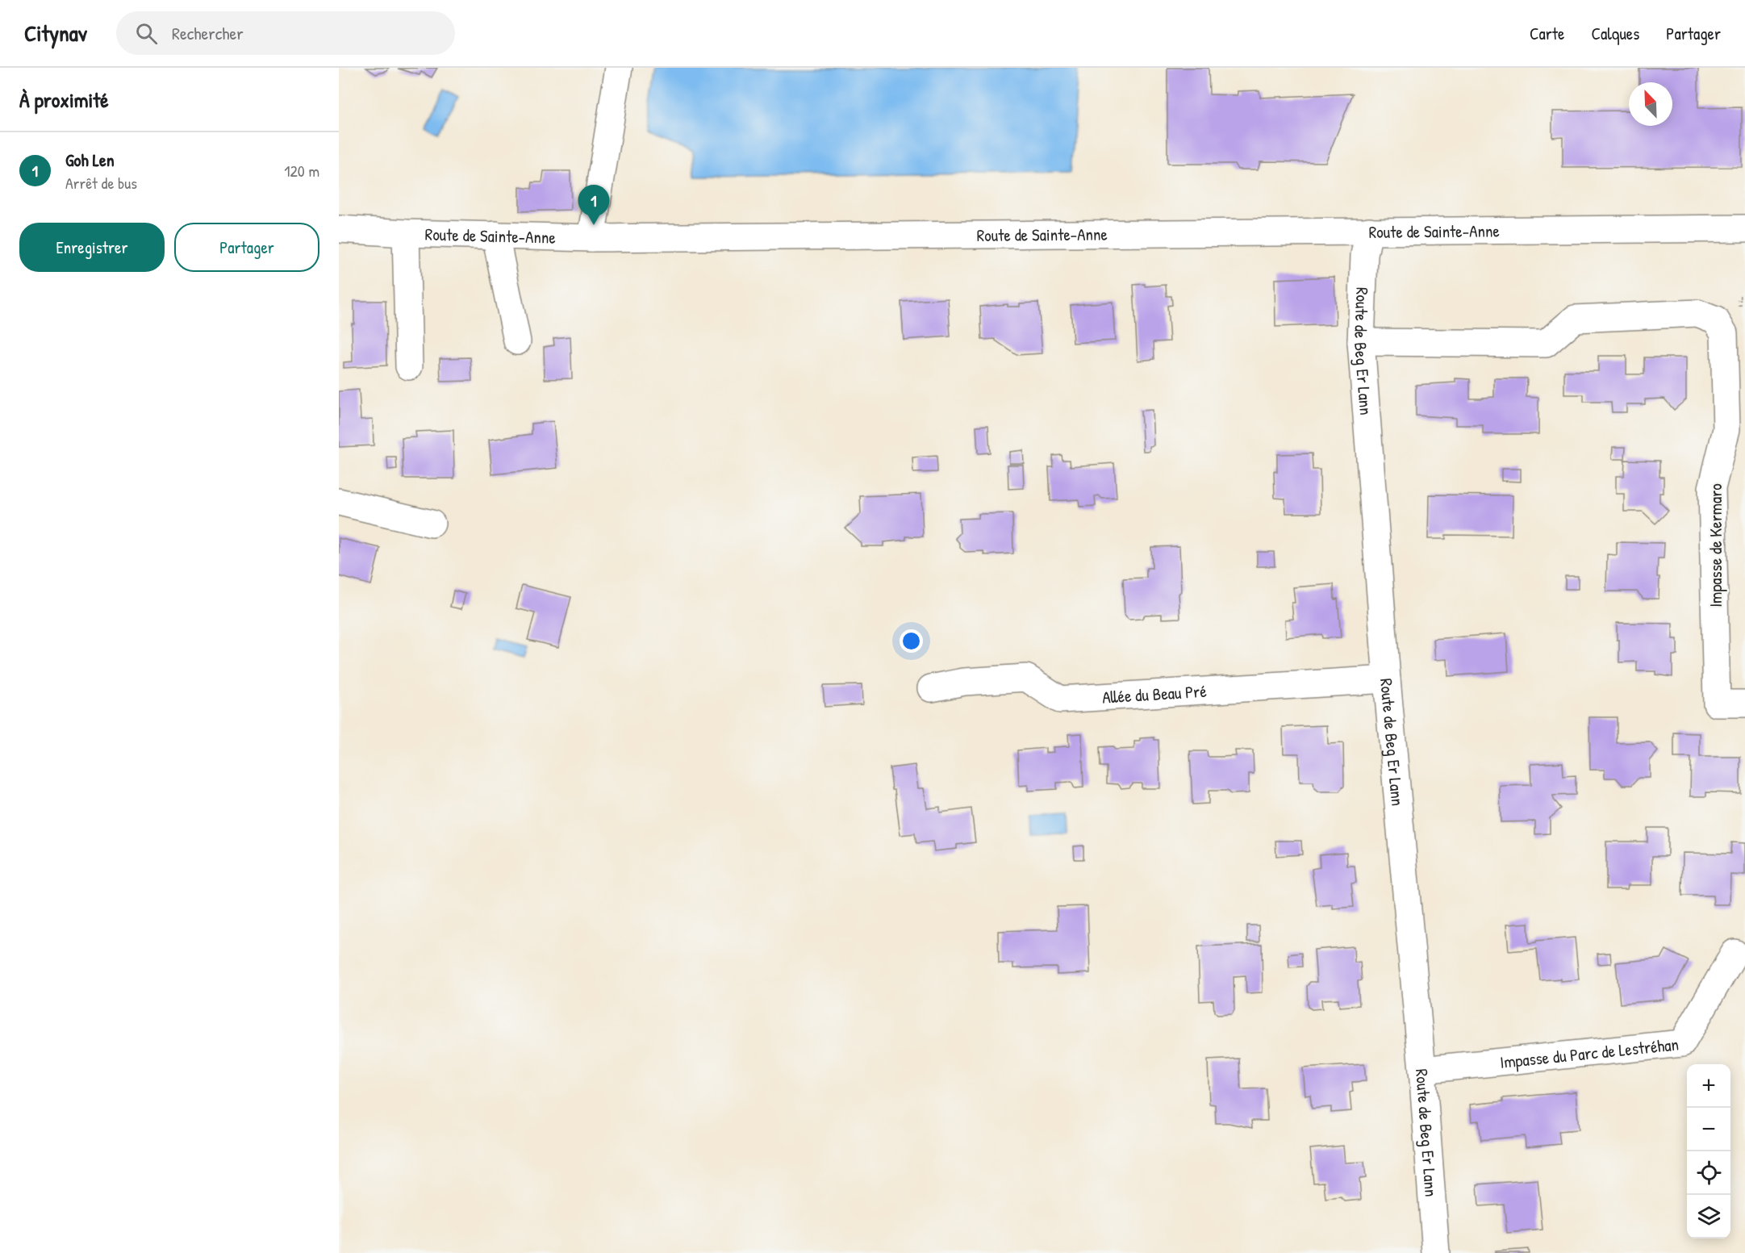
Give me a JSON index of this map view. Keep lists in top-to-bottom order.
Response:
{
  "streets": {
    "street": [
      "Route de Sainte-Anne",
      "Route de Beg Er Lann",
      "Impasse de Kermaro",
      "Allée du Beau Pré",
      "Impasse du Parc de Lestréhan"
    ]
  },
  "crossings": [
    ["Route de Sainte-Anne", "Route de Beg Er Lann"],
    ["Route de Beg Er Lann", "Impasse de Kermaro"],
    ["Route de Beg Er Lann", "Allée du Beau Pré"],
    ["Route de Beg Er Lann", "Impasse du Parc de Lestréhan"]
  ],
  "north": "top left",
  "page": {
    "header": "Citynav",
    "search": "Rechercher",
    "nav": ["Carte", "Calques", "Partager"],
    "heading": "À proximité",
    "list": [
      {
        "mark": "1",
        "name": "Goh Len",
        "note": "Arrêt de bus",
        "value": "120 m"
      }
    ],
    "pins": "1",
    "buttons": ["Enregistrer", "Partager"],
    "map_buttons": ["+", "−"]
  }
}
